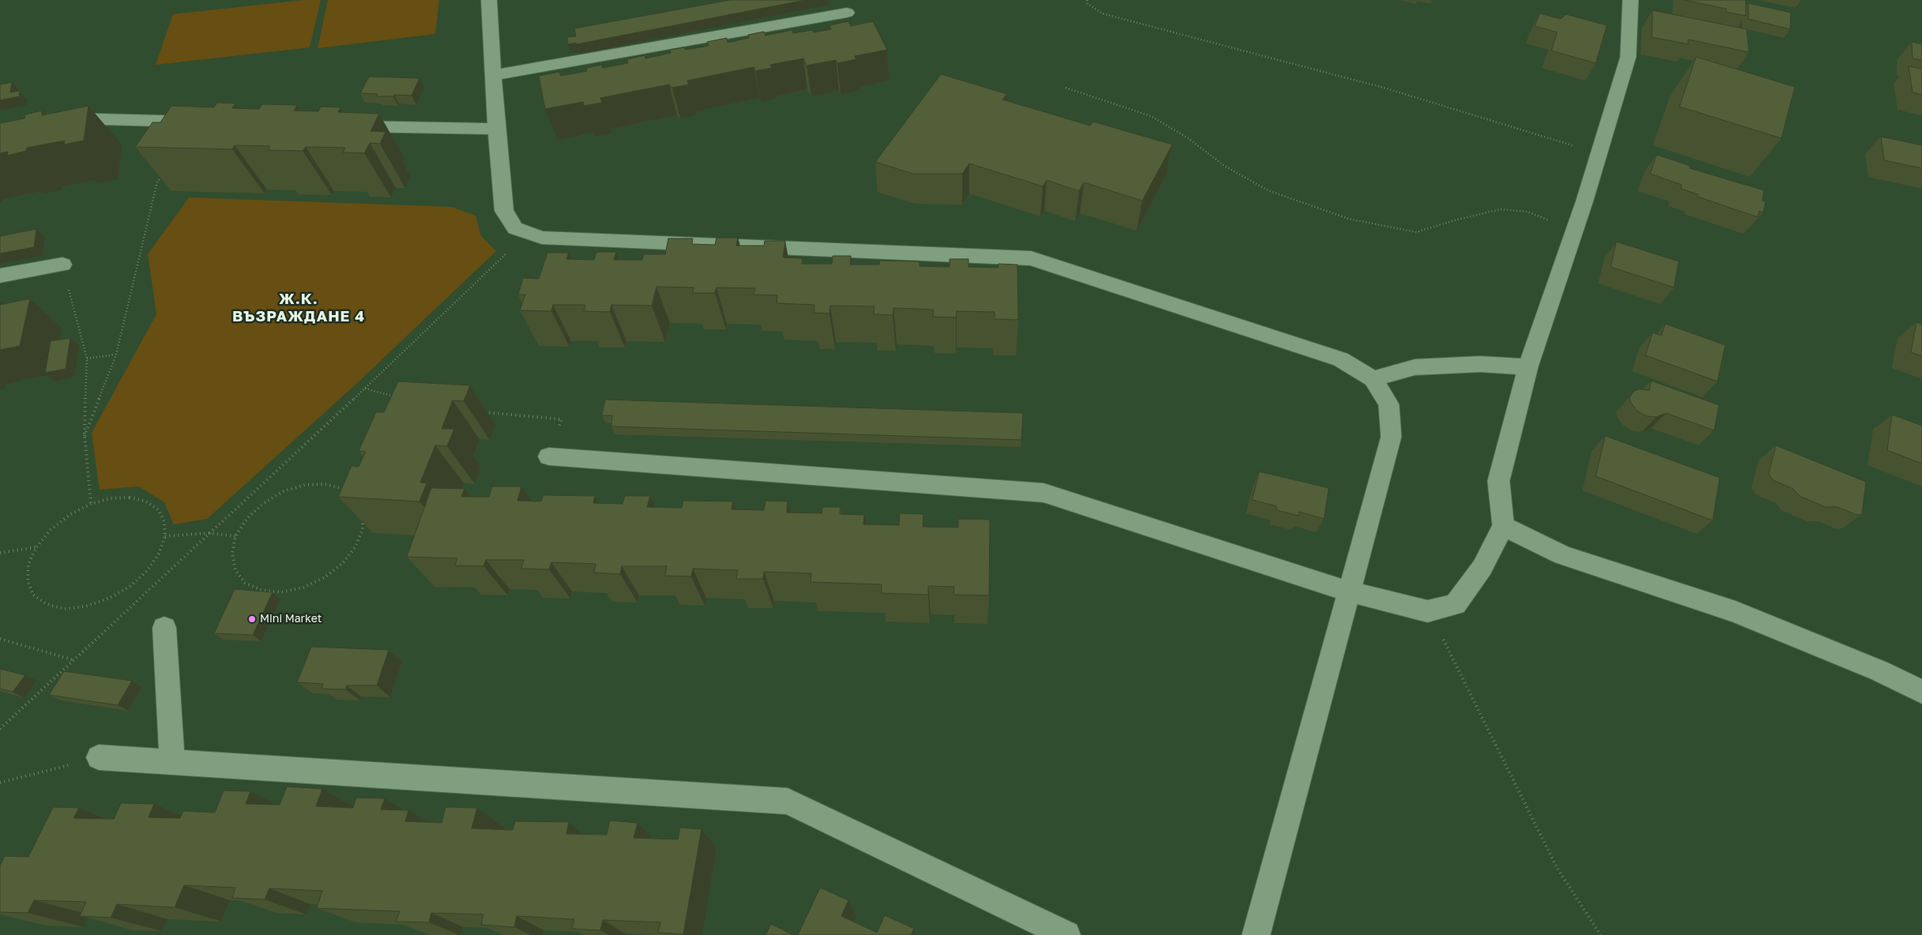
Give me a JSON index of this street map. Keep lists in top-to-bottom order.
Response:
{
  "districts": ["Ж.К. ВЪЗРАЖДАНЕ 4"],
  "places": ["Mini Market"]
}
